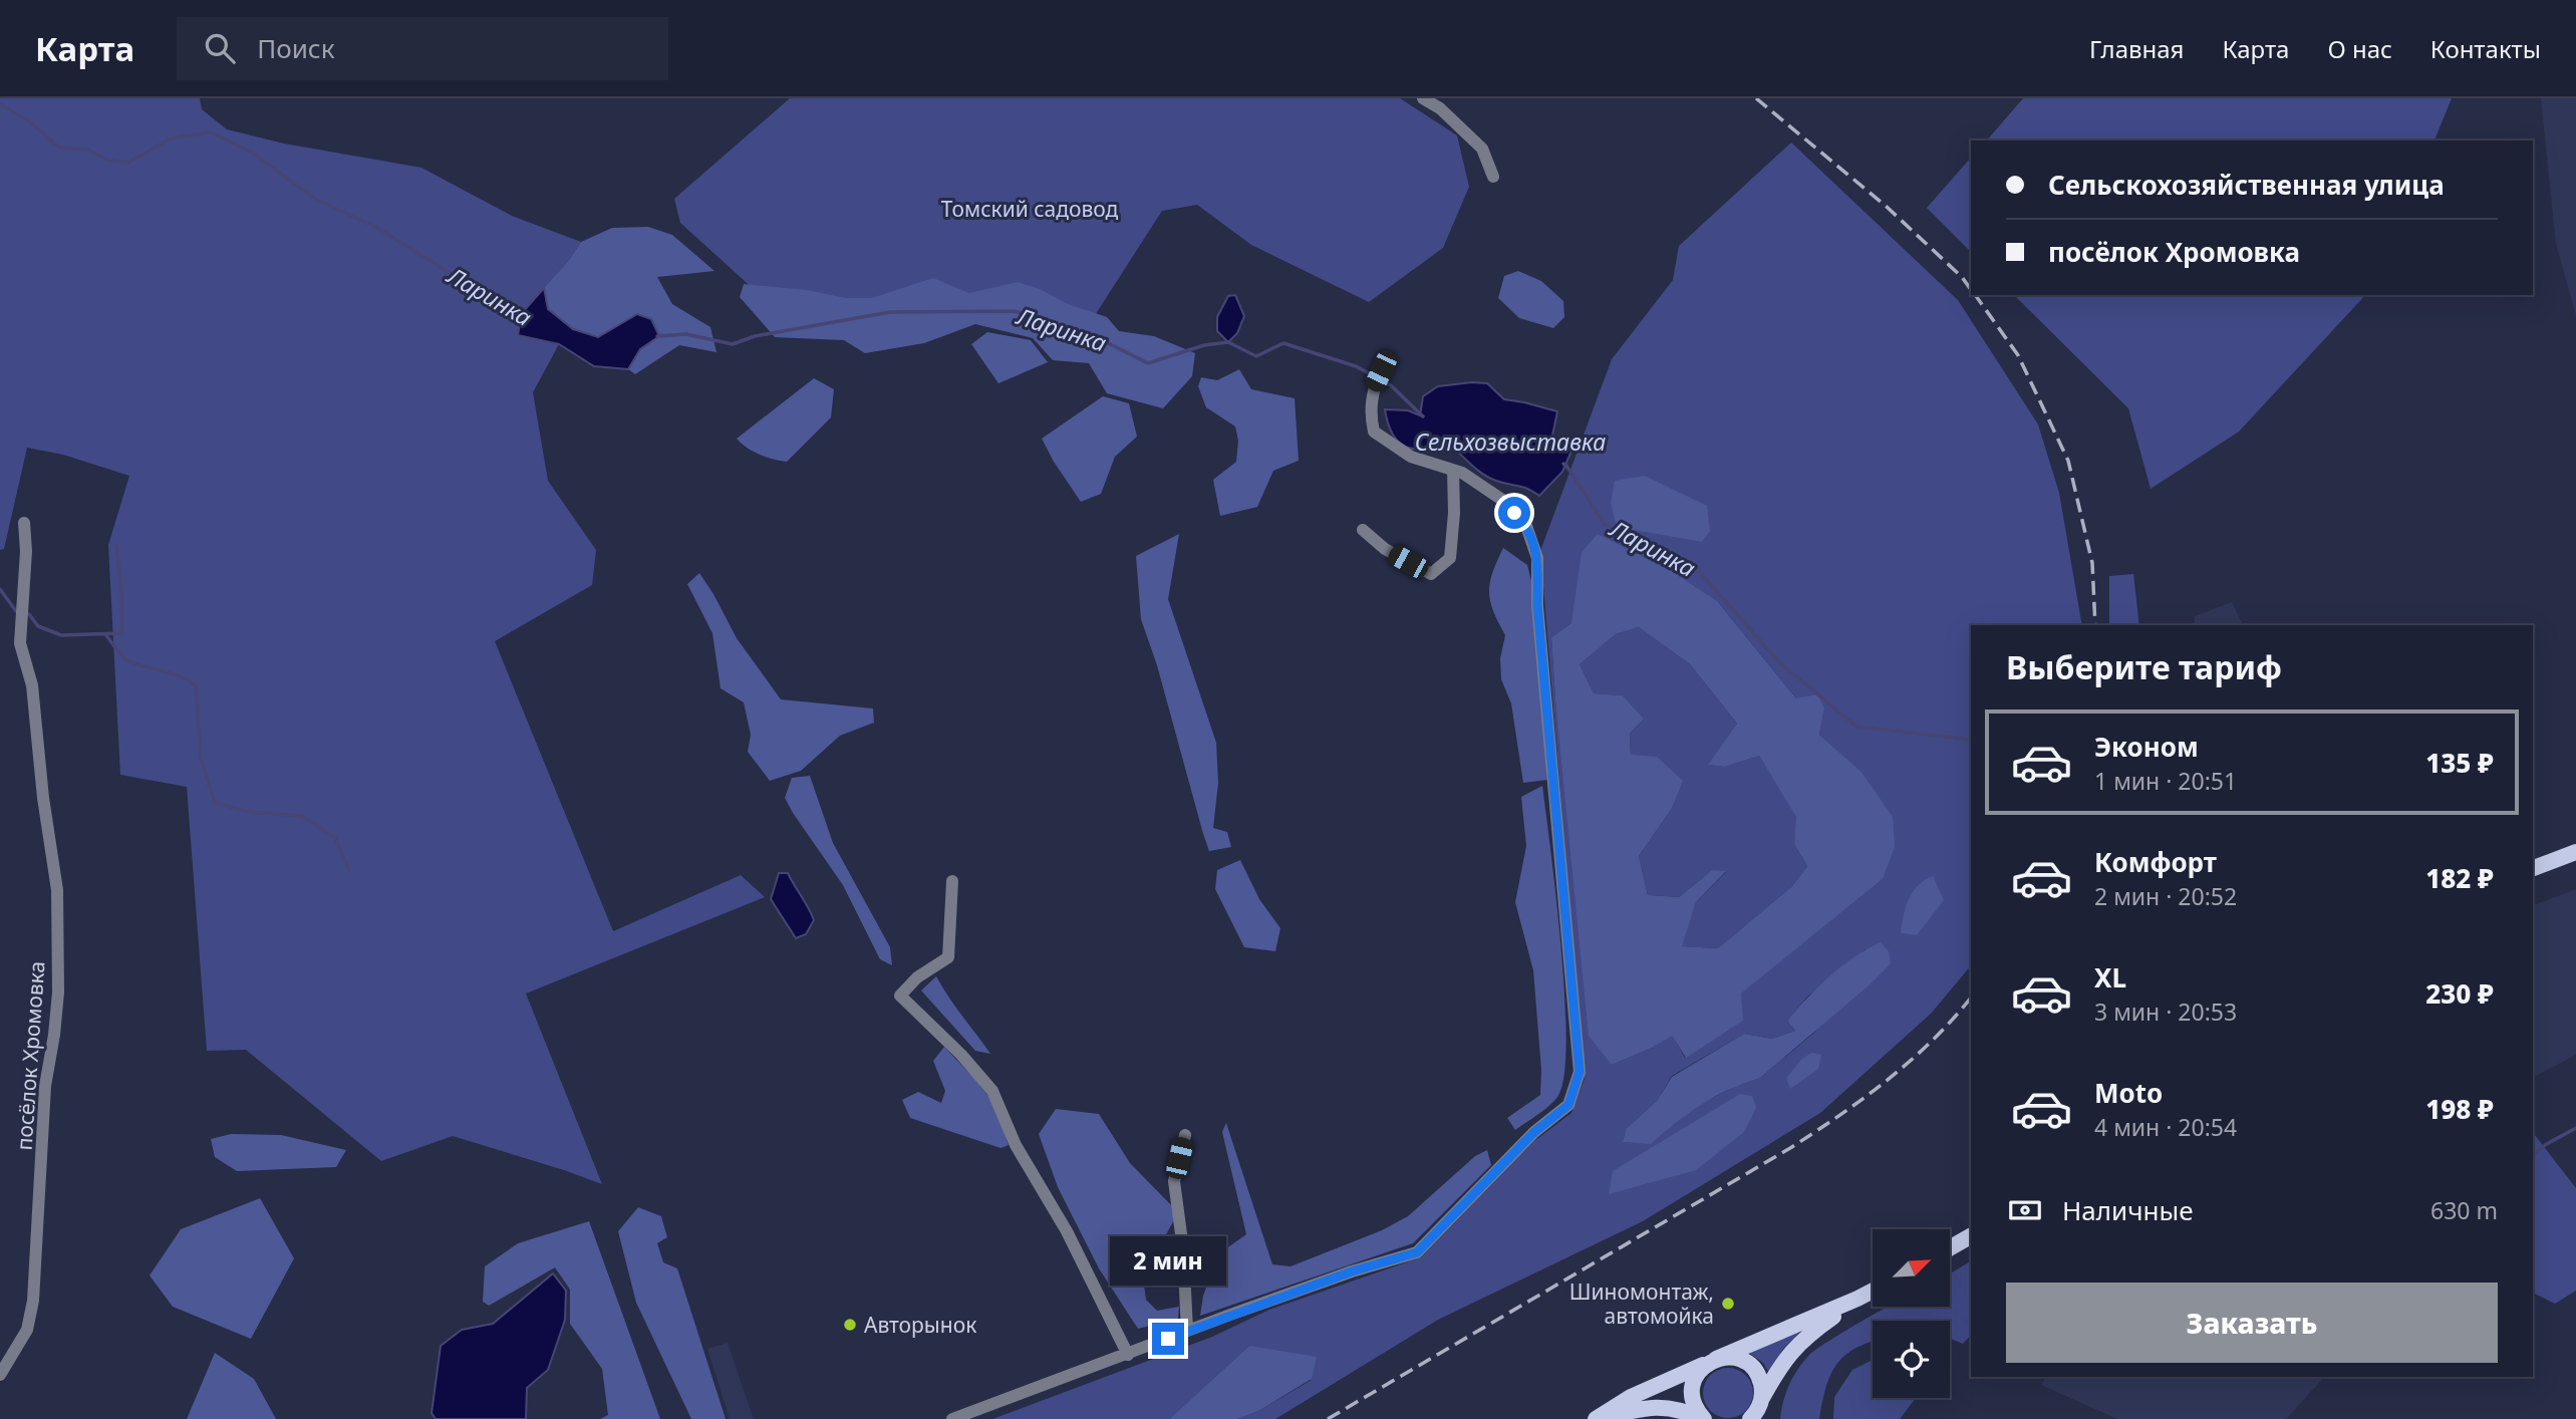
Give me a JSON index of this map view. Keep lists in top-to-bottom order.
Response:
{
  "streets": {
    "street": ["посёлок Хромовка"]
  },
  "water": ["Ларинка", "Сельхозвыставка"],
  "parks": ["Томский садовод"],
  "places": ["Шиномонтаж, автомойка", "Авторынок"],
  "north": "top right",
  "page": {
    "header": "Карта",
    "search": "Поиск",
    "nav": [
      "Главная",
      "Карта",
      "О нас",
      "Контакты"
    ],
    "banner": ["Сельскохозяйственная улица", "посёлок Хромовка"],
    "heading": "Выберите тариф",
    "list": [
      {
        "name": "Эконом",
        "note": "1 мин · 20:51",
        "value": "135 ₽"
      },
      {
        "name": "Комфорт",
        "note": "2 мин · 20:52",
        "value": "182 ₽"
      },
      {
        "name": "XL",
        "note": "3 мин · 20:53",
        "value": "230 ₽"
      },
      {
        "name": "Moto",
        "note": "4 мин · 20:54",
        "value": "198 ₽"
      }
    ],
    "pay": ["Наличные", "630 m"],
    "bubble": "2 мин",
    "buttons": "Заказать"
  }
}
